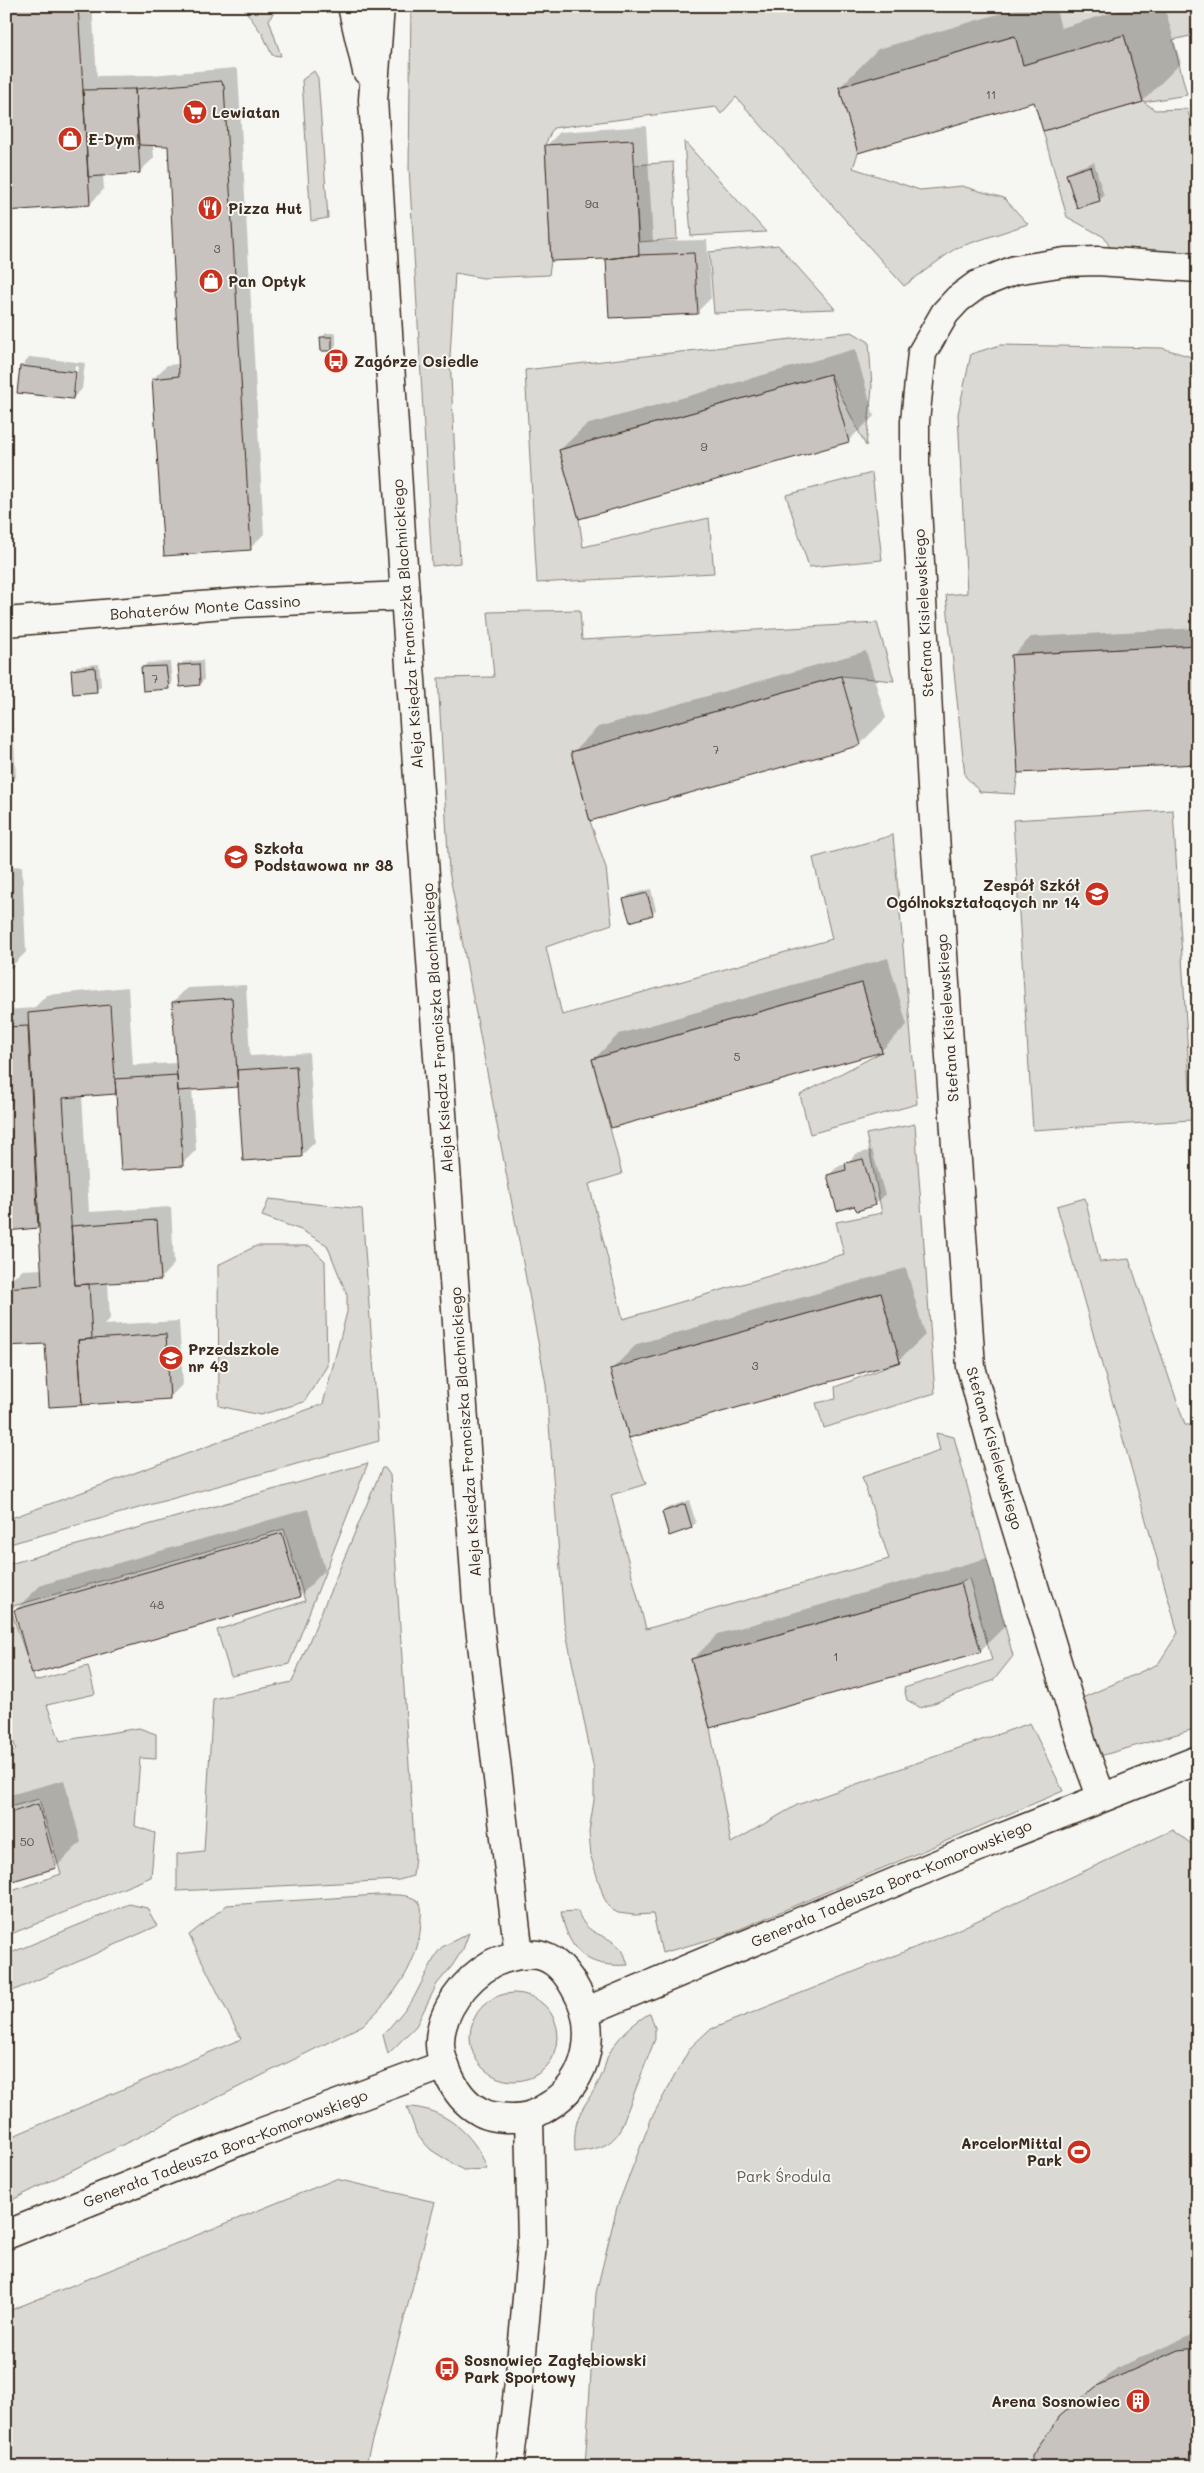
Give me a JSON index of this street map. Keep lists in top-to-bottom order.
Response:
{
  "streets": {
    "street": [
      "Bohaterów Monte Cassino",
      "Stefana Kisielewskiego",
      "Aleja Księdza Franciszka Blachnickiego",
      "Generała Tadeusza Bora-Komorowskiego"
    ]
  },
  "crossings": [
    ["Bohaterów Monte Cassino", "Aleja Księdza Franciszka Blachnickiego"],
    ["Stefana Kisielewskiego", "Generała Tadeusza Bora-Komorowskiego"],
    ["Aleja Księdza Franciszka Blachnickiego", "Generała Tadeusza Bora-Komorowskiego"]
  ],
  "parks": ["Park Środula"],
  "places": {
    "supermarket": ["Lewiatan"],
    "shop": ["E-Dym", "Pan Optyk"],
    "restaurant": ["Pizza Hut"],
    "bus stop": ["Zagórze Osiedle", "Sosnowiec Zagłębiowski Park Sportowy"],
    "school or university": ["Szkoła Podstawowa nr 38", "Zespół Szkół Ogólnokształcących nr 14", "Przedszkole nr 43"],
    "sports": ["ArcelorMittal Park"],
    "building": ["Arena Sosnowiec"]
  },
  "house_numbers": [
    "11",
    "9a",
    "3",
    "9",
    "7",
    "7",
    "5",
    "3",
    "48",
    "1",
    "50"
  ]
}
